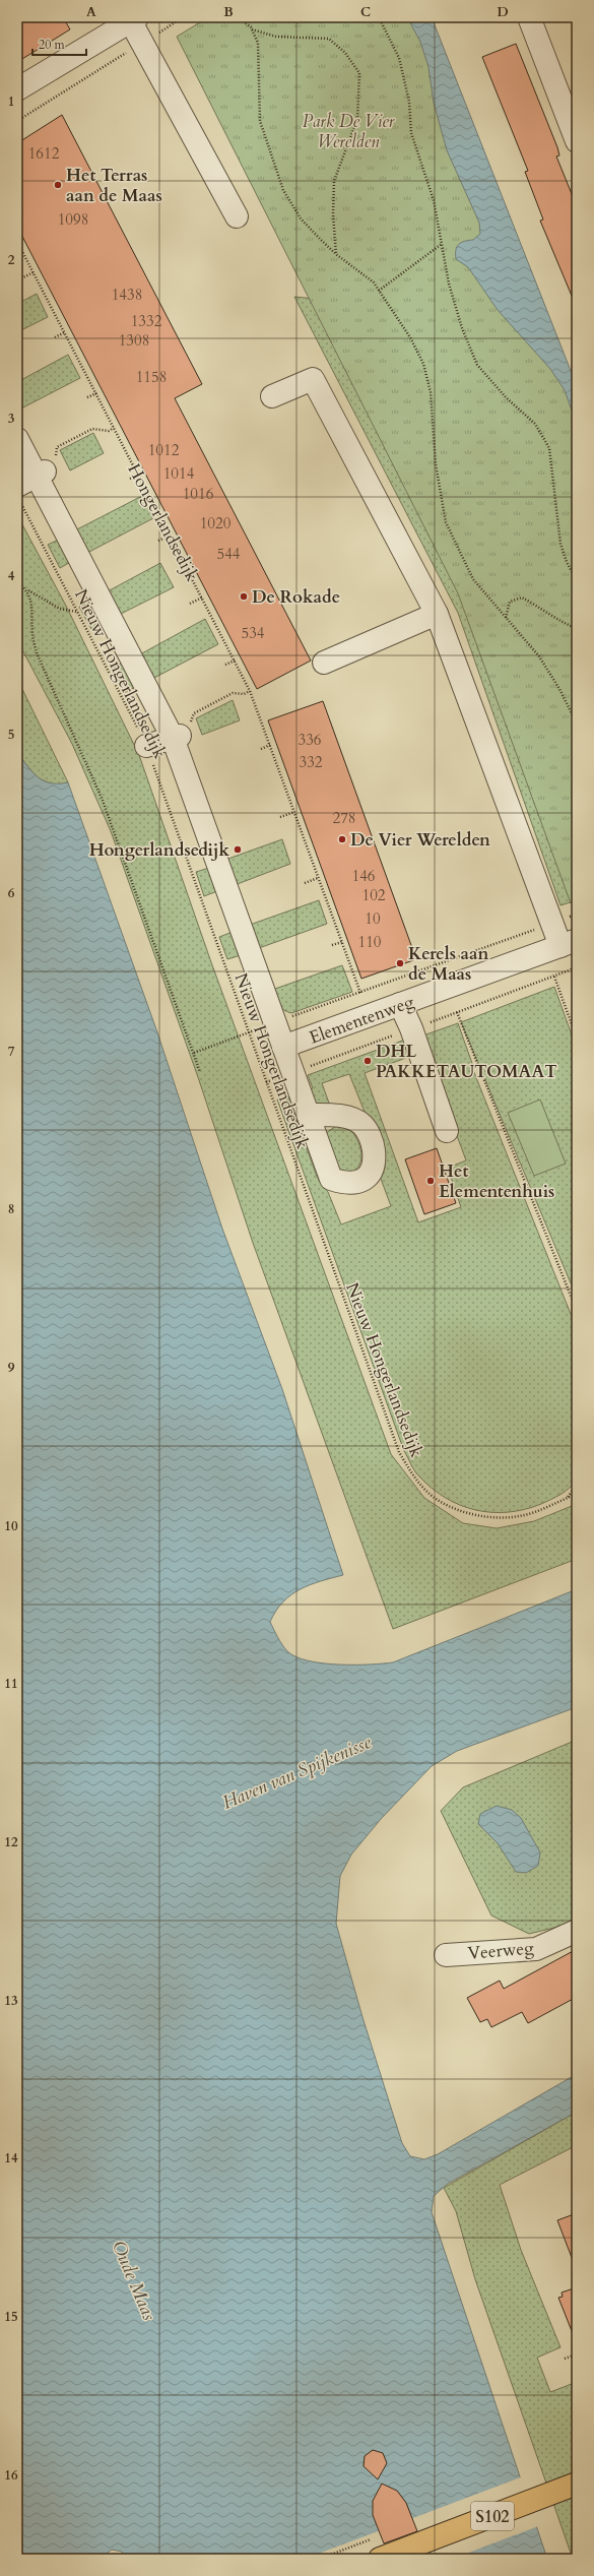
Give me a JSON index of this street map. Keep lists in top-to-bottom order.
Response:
{
  "streets": {
    "main road": ["S102"],
    "street": ["Elementenweg", "Veerweg"],
    "path": ["Hongerlandsedijk", "Nieuw Hongerlandsedijk"]
  },
  "water": ["Haven van Spijkenisse", "Oude Maas"],
  "parks": ["Park De Vier Werelden"],
  "places": [
    "Het Terras aan de Maas",
    "De Rokade",
    "De Vier Werelden",
    "Hongerlandsedijk",
    "Kerels aan de Maas",
    "DHL PAKKETAUTOMAAT",
    "Het Elementenhuis"
  ],
  "house_numbers": [
    "1612",
    "1098",
    "1438",
    "1332",
    "1308",
    "1158",
    "1012",
    "1014",
    "1016",
    "1020",
    "544",
    "534",
    "336",
    "332",
    "278",
    "146",
    "102",
    "10",
    "110"
  ],
  "scale_bar": "20 m",
  "grid": {
    "columns": [
      "A",
      "B",
      "C",
      "D"
    ],
    "rows": [
      "1",
      "2",
      "3",
      "4",
      "5",
      "6",
      "7",
      "8",
      "9",
      "10",
      "11",
      "12",
      "13",
      "14",
      "15",
      "16"
    ]
  }
}
